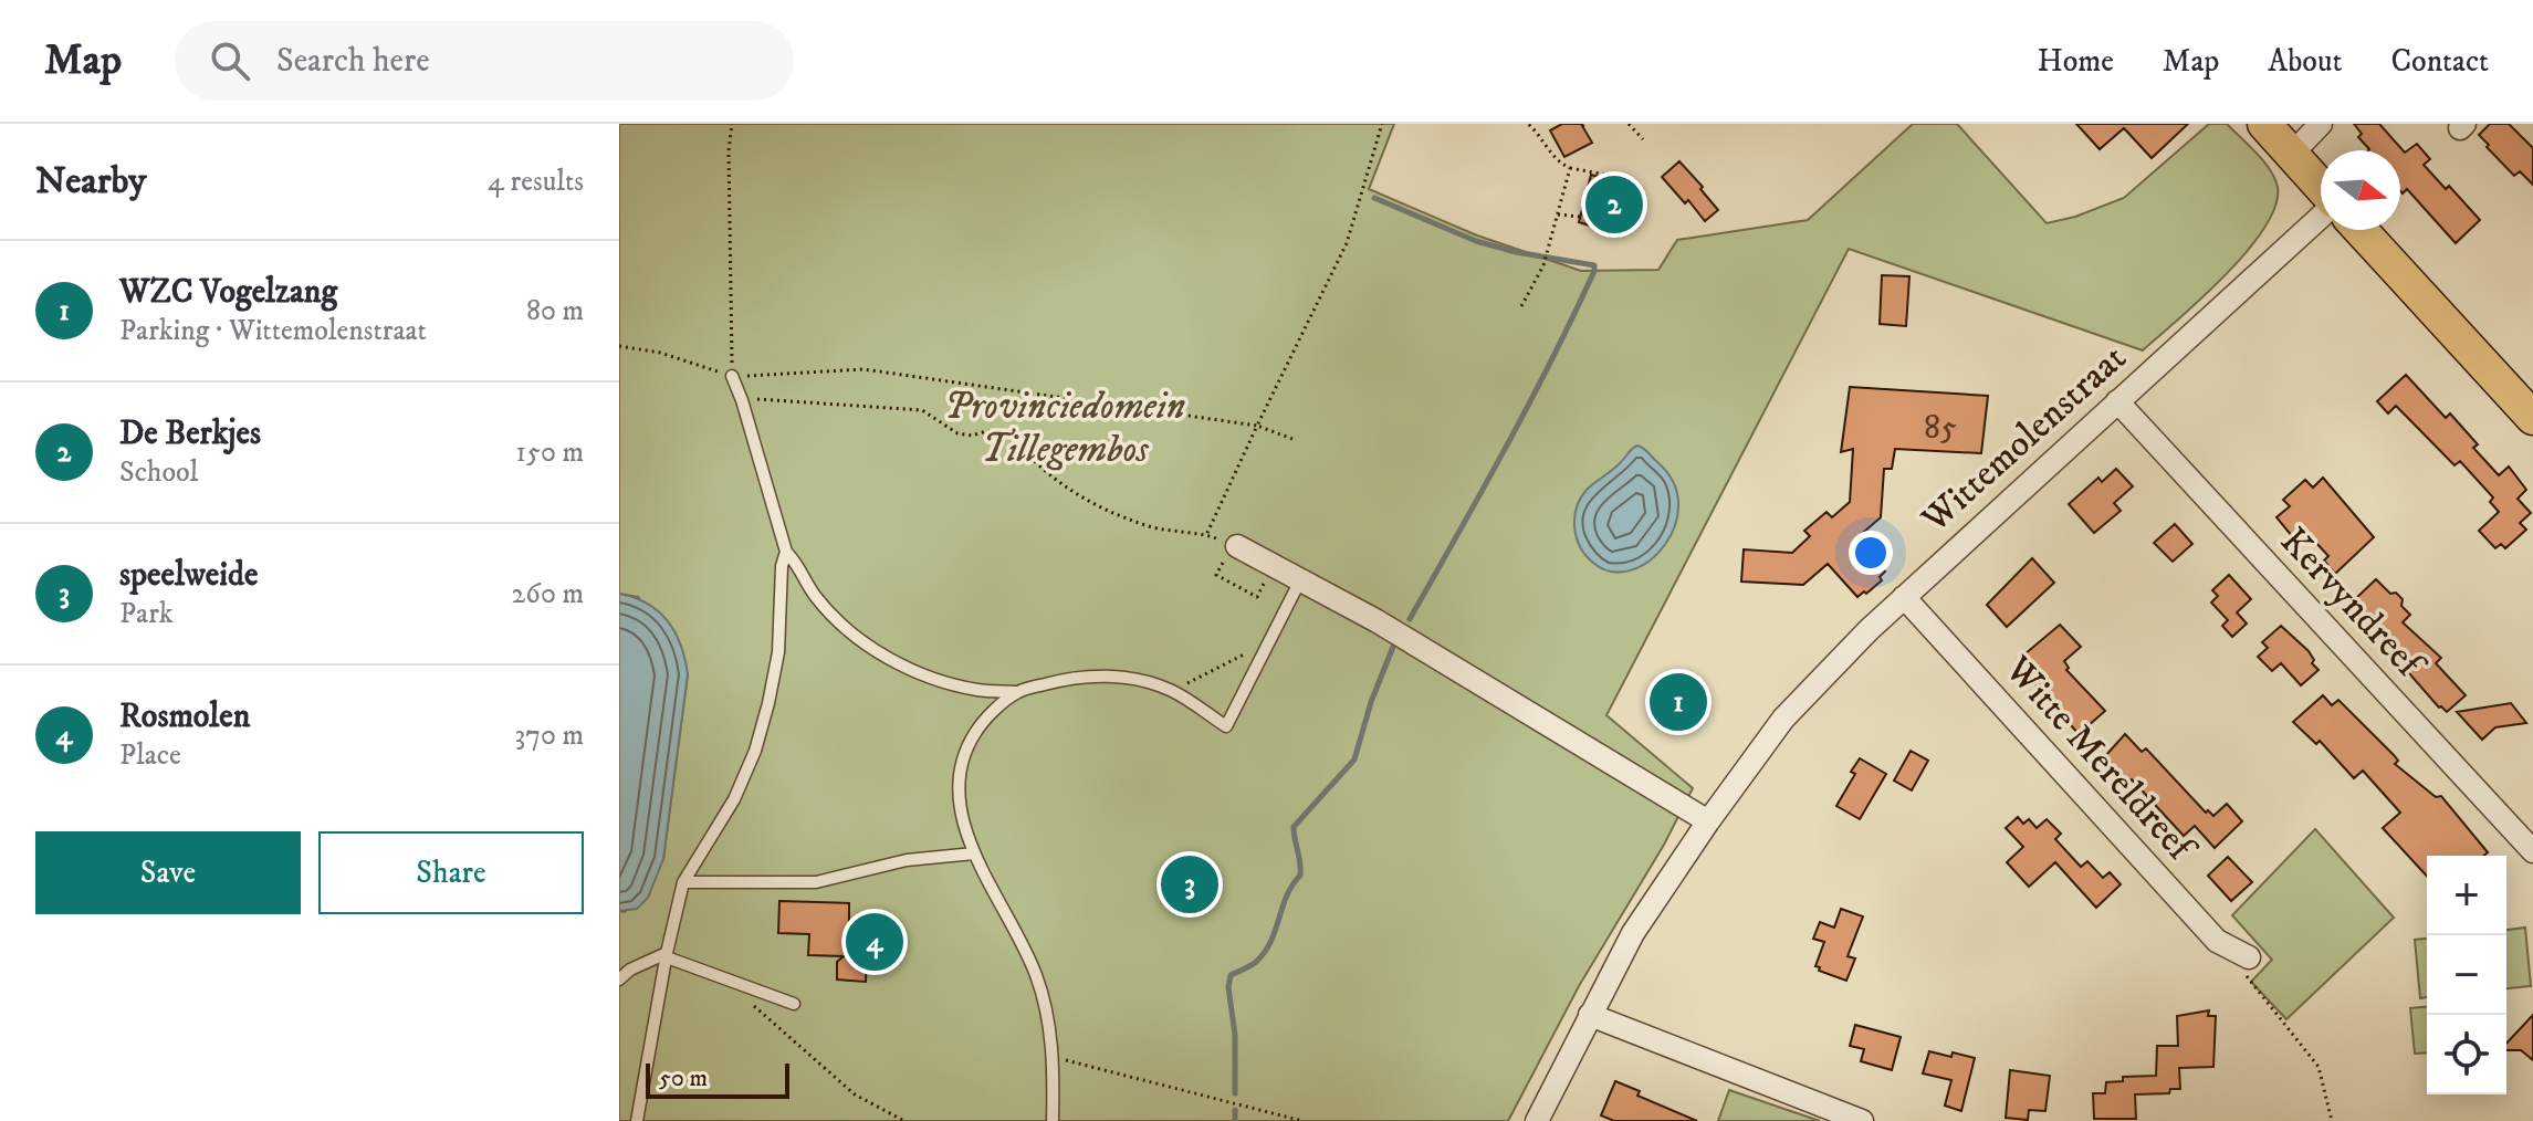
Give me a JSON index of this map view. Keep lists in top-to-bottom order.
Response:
{
  "streets": {
    "street": ["Wittemolenstraat", "Kervyndreef", "Witte Mereldreef"]
  },
  "crossings": [
    ["Wittemolenstraat", "Kervyndreef"],
    ["Wittemolenstraat", "Witte Mereldreef"]
  ],
  "parks": ["Provinciedomein Tillegembos"],
  "house_numbers": ["85"],
  "scale_bar": "50 m",
  "north": "right",
  "page": {
    "header": "Map",
    "search": "Search here",
    "nav": [
      "Home",
      "Map",
      "About",
      "Contact"
    ],
    "heading": ["Nearby", "4 results"],
    "pins": [
      "2",
      "1",
      "3",
      "4"
    ],
    "list": [
      {
        "mark": "1",
        "name": "WZC Vogelzang",
        "note": "Parking · Wittemolenstraat",
        "value": "80 m"
      },
      {
        "mark": "2",
        "name": "De Berkjes",
        "note": "School",
        "value": "150 m"
      },
      {
        "mark": "3",
        "name": "speelweide",
        "note": "Park",
        "value": "260 m"
      },
      {
        "mark": "4",
        "name": "Rosmolen",
        "note": "Place",
        "value": "370 m"
      }
    ],
    "buttons": ["Save", "Share"],
    "map_buttons": ["+", "−"],
    "scale": "50 m"
  }
}
